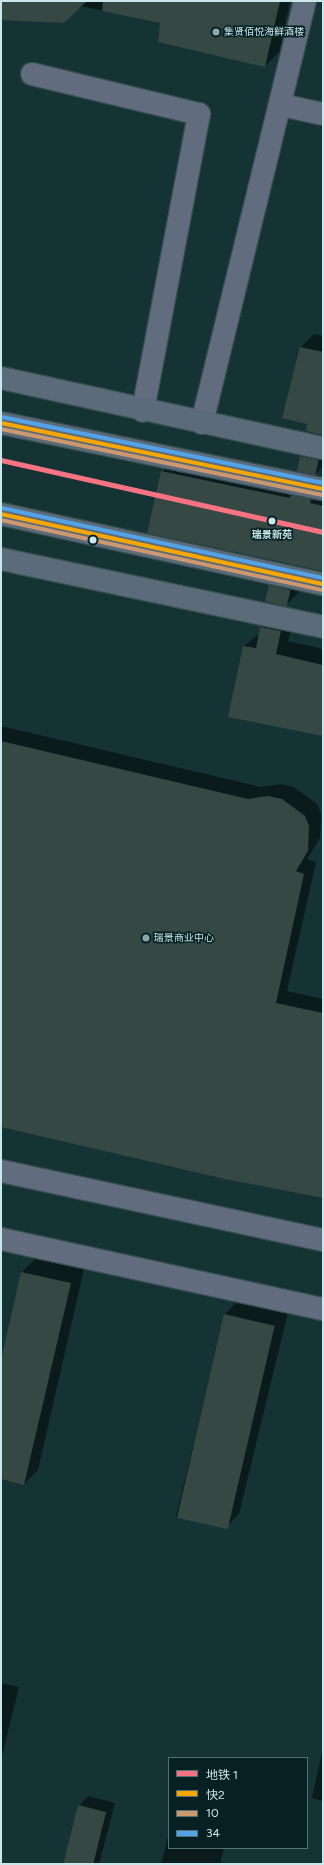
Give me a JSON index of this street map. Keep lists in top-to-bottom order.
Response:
{
  "places": ["集贤佰悦海鲜酒楼", "瑞景新苑", "瑞景商业中心"],
  "lines": [
    "transit line 34",
    "transit line 快2",
    "transit line 10",
    "metro line 1"
  ],
  "legend": [
    "地铁 1",
    "快2",
    "10",
    "34"
  ]
}
